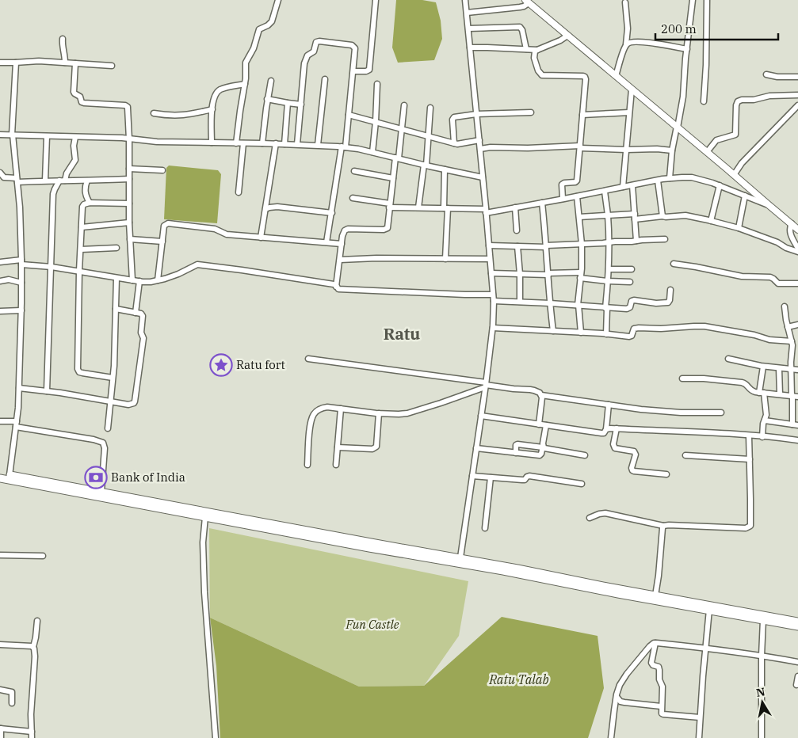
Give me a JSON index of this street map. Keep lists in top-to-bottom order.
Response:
{
  "districts": ["Ratu"],
  "water": ["Ratu Talab"],
  "parks": ["Fun Castle"],
  "places": {
    "place": ["Ratu fort"],
    "bank": ["Bank of India"]
  },
  "scale_bar": "200 m",
  "north": "top"
}
